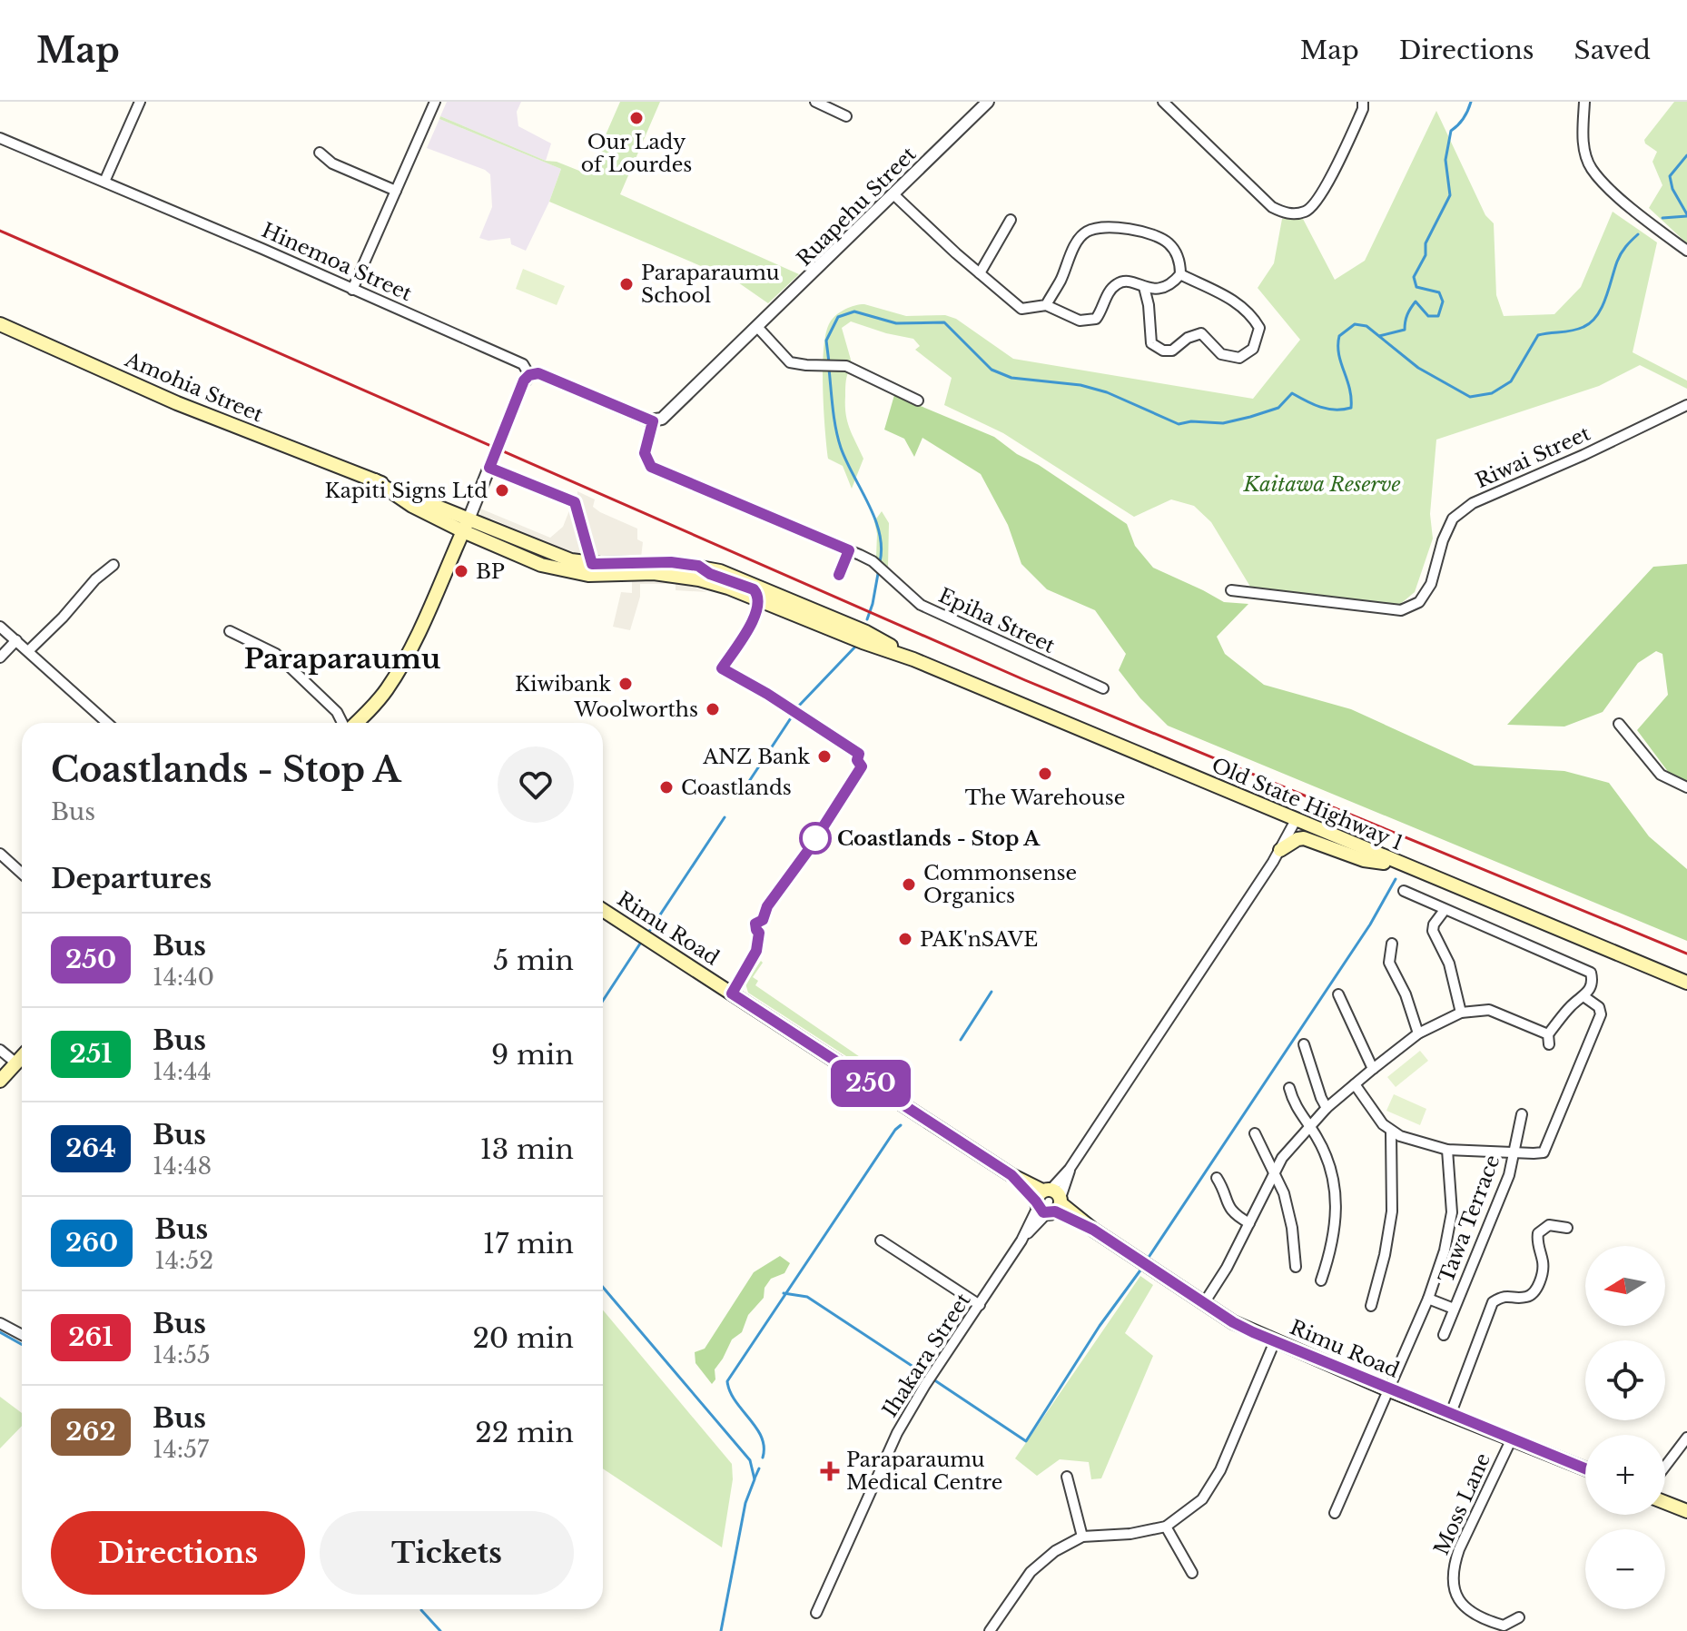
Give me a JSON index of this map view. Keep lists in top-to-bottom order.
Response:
{
  "streets": {
    "main road": ["Amohia Street", "Old State Highway 1", "Rimu Road"],
    "street": [
      "Ruapehu Street",
      "Hinemoa Street",
      "Riwai Street",
      "Epiha Street",
      "Tawa Terrace",
      "Ihakara Street",
      "Moss Lane"
    ]
  },
  "crossings": [
    ["Ruapehu Street", "Hinemoa Street"],
    ["Ruapehu Street", "Epiha Street"],
    ["Hinemoa Street", "Epiha Street"],
    ["Amohia Street", "Old State Highway 1"],
    ["Old State Highway 1", "Ihakara Street"],
    ["Rimu Road", "Ihakara Street"],
    ["Rimu Road", "Moss Lane"]
  ],
  "districts": ["Paraparaumu"],
  "parks": ["Kaitawa Reserve"],
  "places": {
    "other": [
      "Our Lady of Lourdes",
      "Paraparaumu School",
      "Kapiti Signs Ltd",
      "BP",
      "Kiwibank",
      "Woolworths",
      "ANZ Bank",
      "The Warehouse",
      "Coastlands",
      "Coastlands - Stop A",
      "Commonsense Organics",
      "PAK'nSAVE"
    ],
    "health": ["Paraparaumu Medical Centre"]
  },
  "lines": ["bus line 250"],
  "north": "left",
  "page": {
    "header": "Map",
    "nav": ["Map", "Directions", "Saved"],
    "on_map": "250",
    "heading": [
      ["Coastlands - Stop A", "Bus"],
      "Departures"
    ],
    "list": [
      {
        "mark": "250",
        "name": "Bus",
        "note": "14:40",
        "value": "5 min"
      },
      {
        "mark": "251",
        "name": "Bus",
        "note": "14:44",
        "value": "9 min"
      },
      {
        "mark": "264",
        "name": "Bus",
        "note": "14:48",
        "value": "13 min"
      },
      {
        "mark": "260",
        "name": "Bus",
        "note": "14:52",
        "value": "17 min"
      },
      {
        "mark": "261",
        "name": "Bus",
        "note": "14:55",
        "value": "20 min"
      },
      {
        "mark": "262",
        "name": "Bus",
        "note": "14:57",
        "value": "22 min"
      }
    ],
    "map_buttons": ["+", "−"],
    "buttons": ["Directions", "Tickets"]
  }
}
